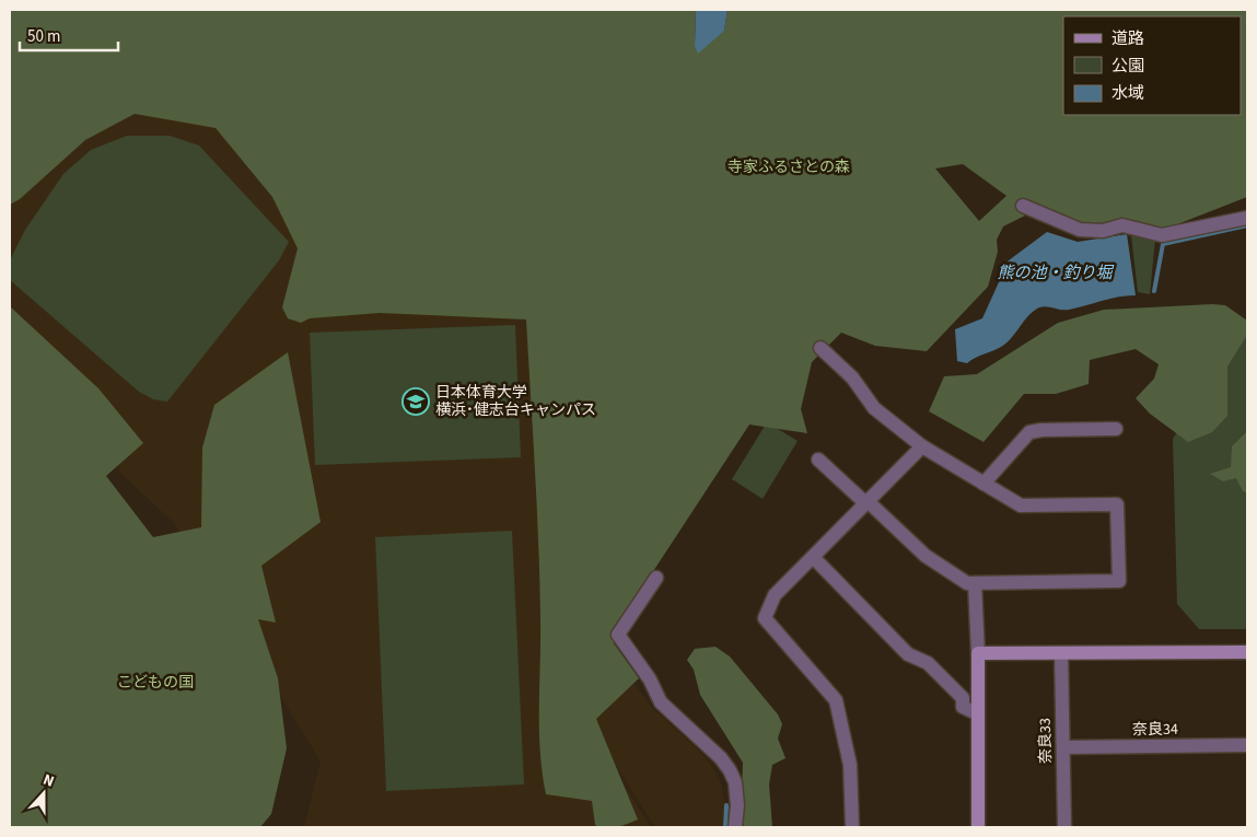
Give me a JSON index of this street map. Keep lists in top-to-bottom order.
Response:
{
  "streets": {
    "street": ["奈良34", "奈良33"]
  },
  "crossings": [
    ["奈良34", "奈良33"]
  ],
  "water": ["熊の池・釣り堀"],
  "parks": ["寺家ふるさとの森", "こどもの国"],
  "places": {
    "school or university": ["日本体育大学 横浜･健志台キャンパス"]
  },
  "legend": ["道路", "公園", "水域"],
  "scale_bar": "50 m",
  "north": "top"
}
